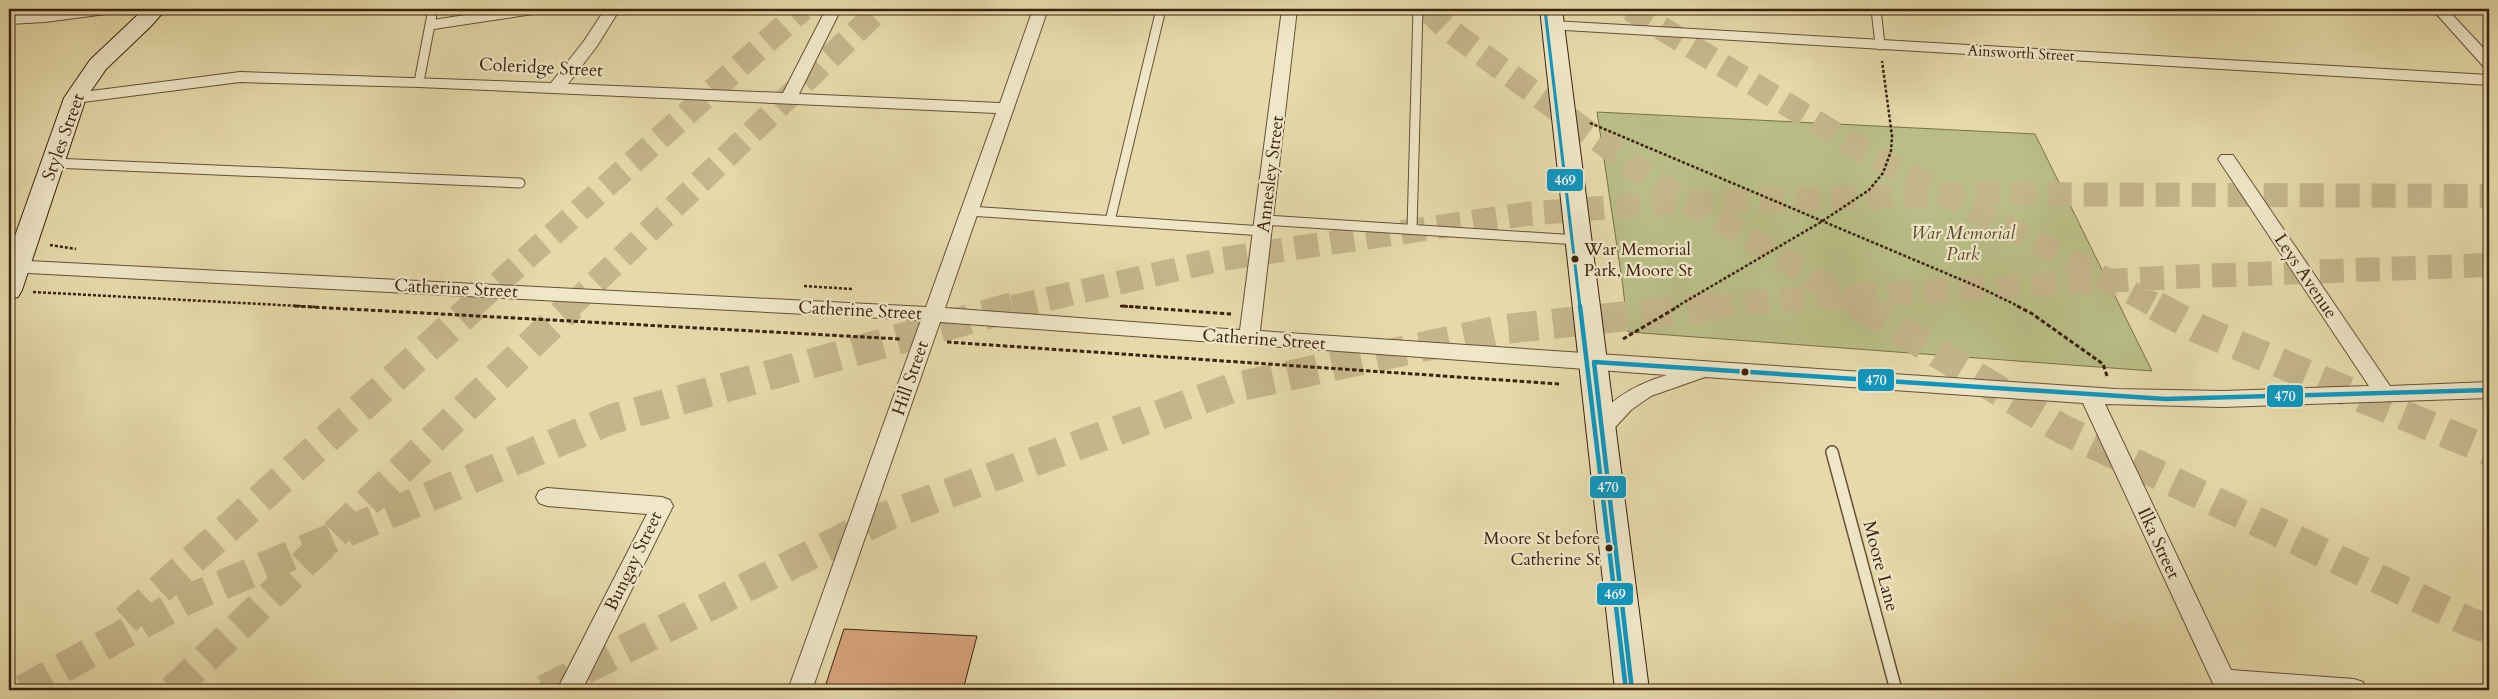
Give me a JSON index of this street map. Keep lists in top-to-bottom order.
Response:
{
  "streets": {
    "main road": ["Styles Street"],
    "street": [
      "Ainsworth Street",
      "Coleridge Street",
      "Annesley Street",
      "Leys Avenue",
      "Catherine Street",
      "Hill Street",
      "Ilka Street",
      "Bungay Street"
    ],
    "lane": ["Moore Lane"]
  },
  "crossings": [
    ["Coleridge Street", "Styles Street"],
    ["Coleridge Street", "Hill Street"],
    ["Styles Street", "Catherine Street"],
    ["Annesley Street", "Catherine Street"],
    ["Leys Avenue", "Catherine Street"],
    ["Catherine Street", "Hill Street"],
    ["Catherine Street", "Ilka Street"]
  ],
  "parks": ["War Memorial Park"],
  "places": ["War Memorial Park, Moore St", "Moore St before Catherine St"],
  "lines": ["transit line 469", "transit line 470"]
}
